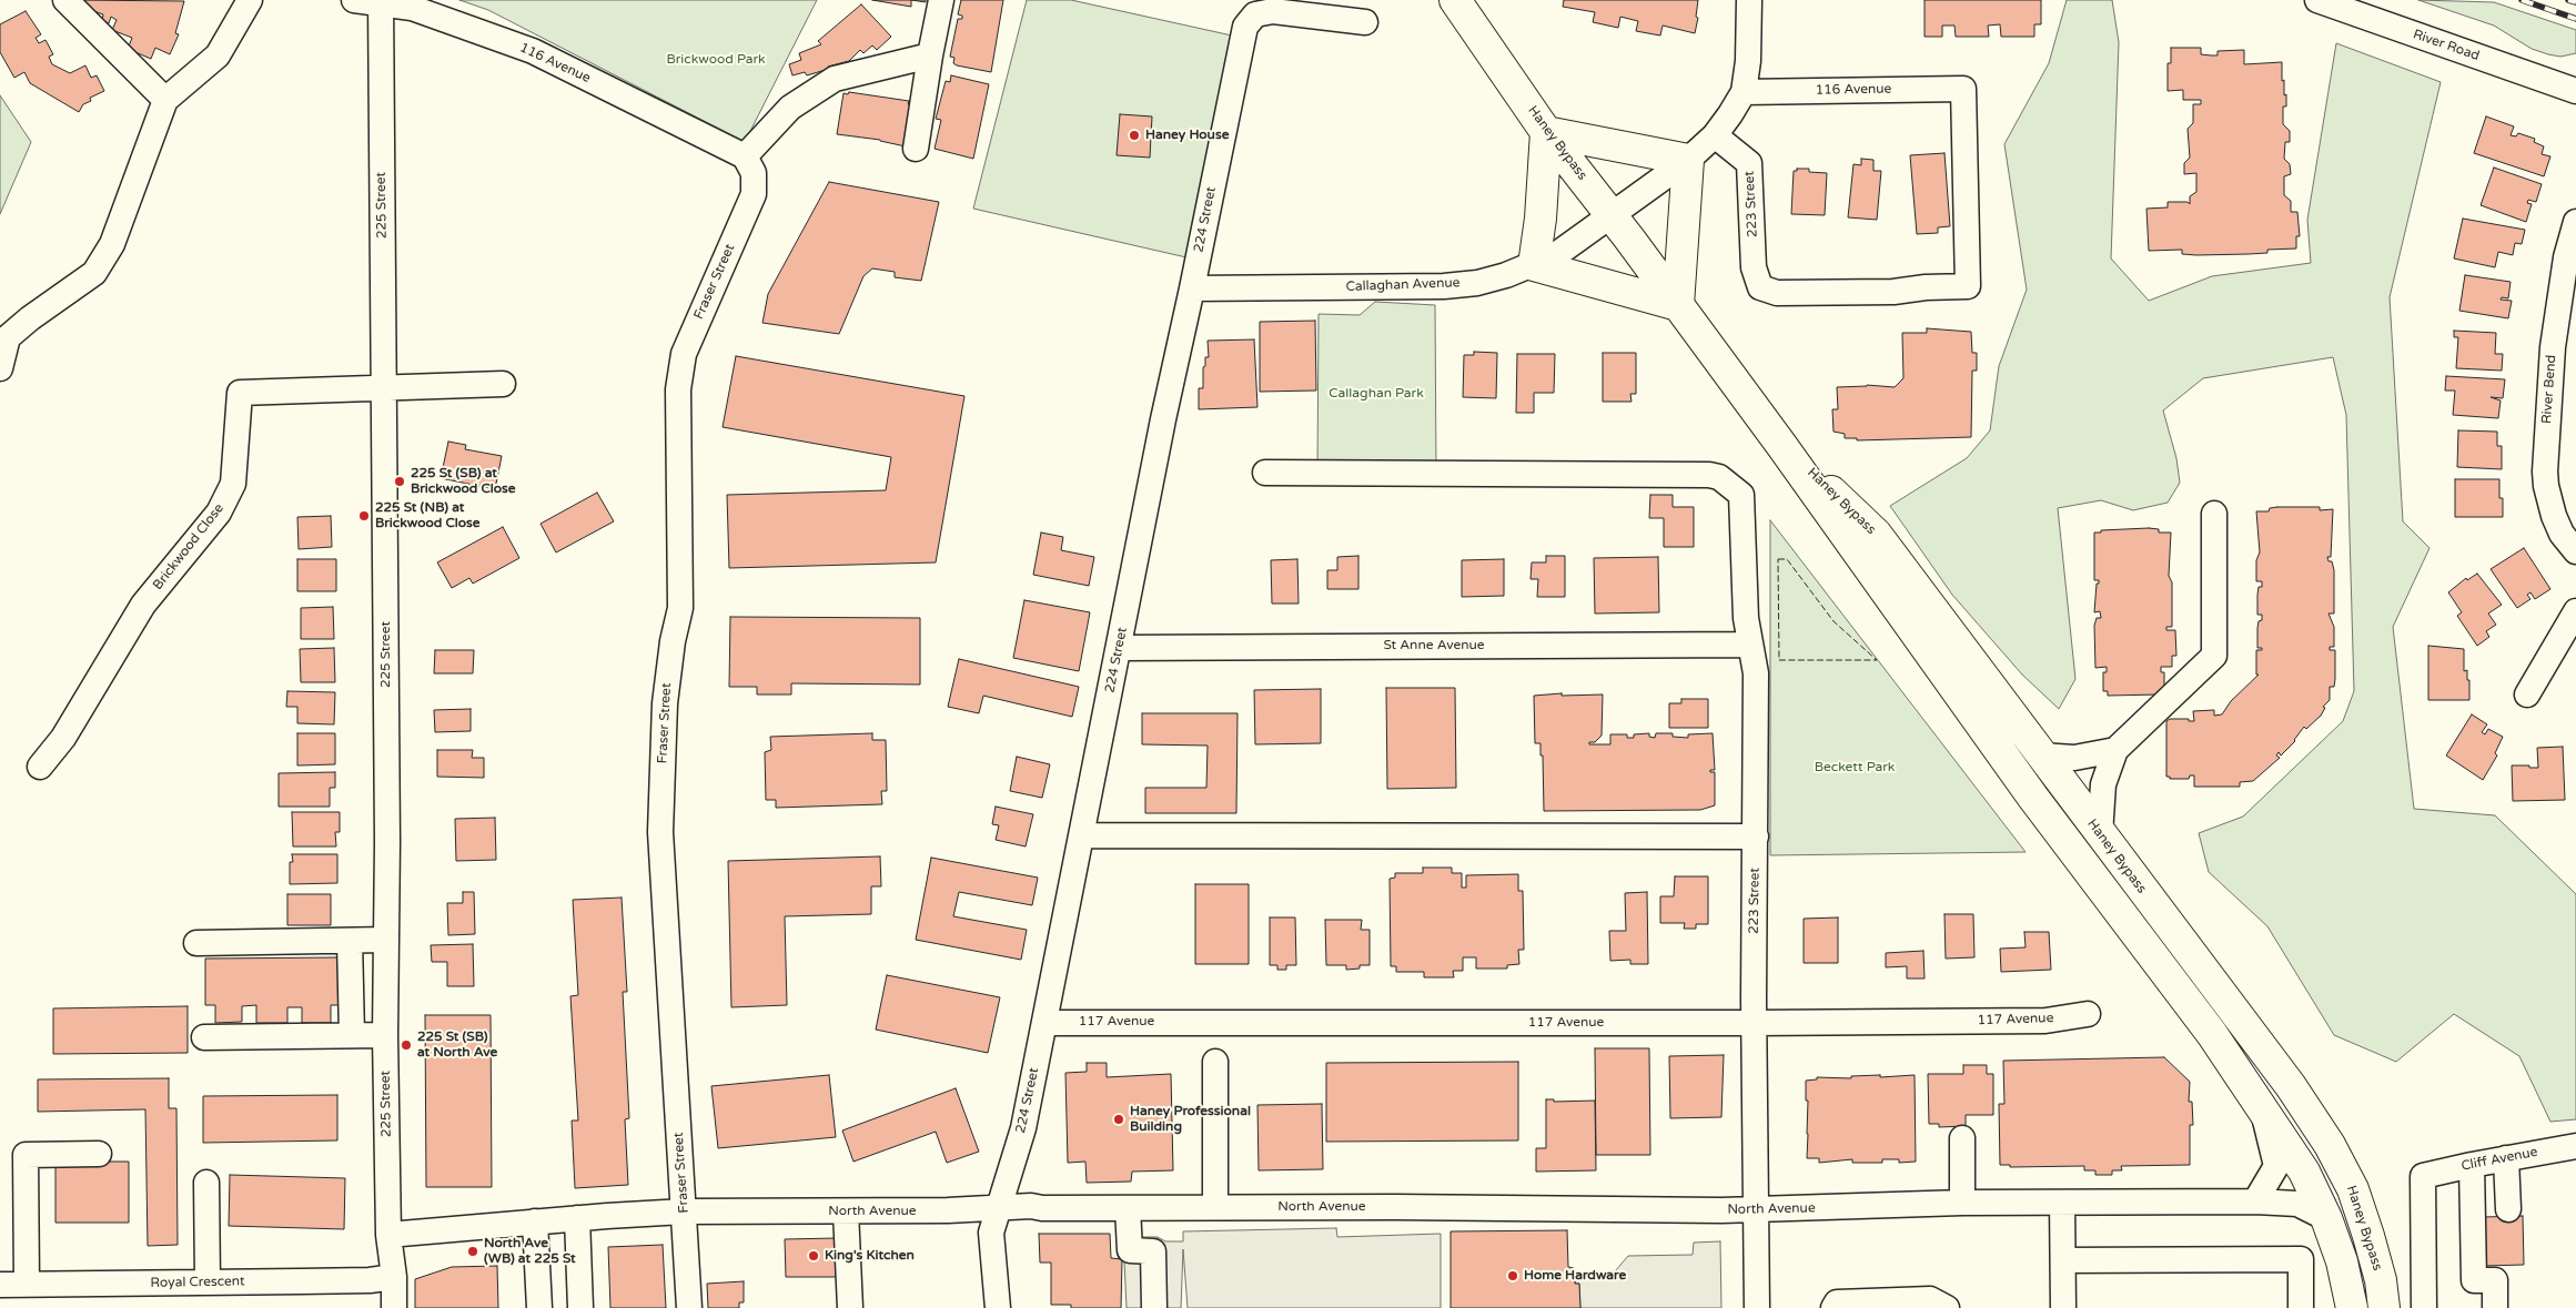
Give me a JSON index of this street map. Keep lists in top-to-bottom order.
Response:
{
  "streets": {
    "highway": ["Haney Bypass"],
    "street": [
      "River Road",
      "116 Avenue",
      "223 Street",
      "225 Street",
      "224 Street",
      "Fraser Street",
      "Callaghan Avenue",
      "River Bend",
      "Brickwood Close",
      "St Anne Avenue",
      "117 Avenue",
      "Cliff Avenue",
      "North Avenue",
      "Royal Crescent"
    ]
  },
  "crossings": [
    ["116 Avenue", "223 Street"],
    ["116 Avenue", "225 Street"],
    ["116 Avenue", "Fraser Street"],
    ["116 Avenue", "Callaghan Avenue"],
    ["Haney Bypass", "Callaghan Avenue"],
    ["Haney Bypass", "North Avenue"],
    ["223 Street", "Callaghan Avenue"],
    ["223 Street", "St Anne Avenue"],
    ["223 Street", "117 Avenue"],
    ["223 Street", "North Avenue"],
    ["225 Street", "Brickwood Close"],
    ["225 Street", "North Avenue"],
    ["225 Street", "Royal Crescent"],
    ["224 Street", "Callaghan Avenue"],
    ["224 Street", "St Anne Avenue"],
    ["224 Street", "117 Avenue"],
    ["224 Street", "North Avenue"],
    ["Fraser Street", "North Avenue"]
  ],
  "parks": ["Brickwood Park", "Callaghan Park", "Beckett Park"],
  "places": [
    "Haney House",
    "225 St (SB) at Brickwood Close",
    "225 St (NB) at Brickwood Close",
    "225 St (SB) at North Ave",
    "Haney Professional Building",
    "North Ave (WB) at 225 St",
    "King's Kitchen",
    "Home Hardware"
  ]
}
